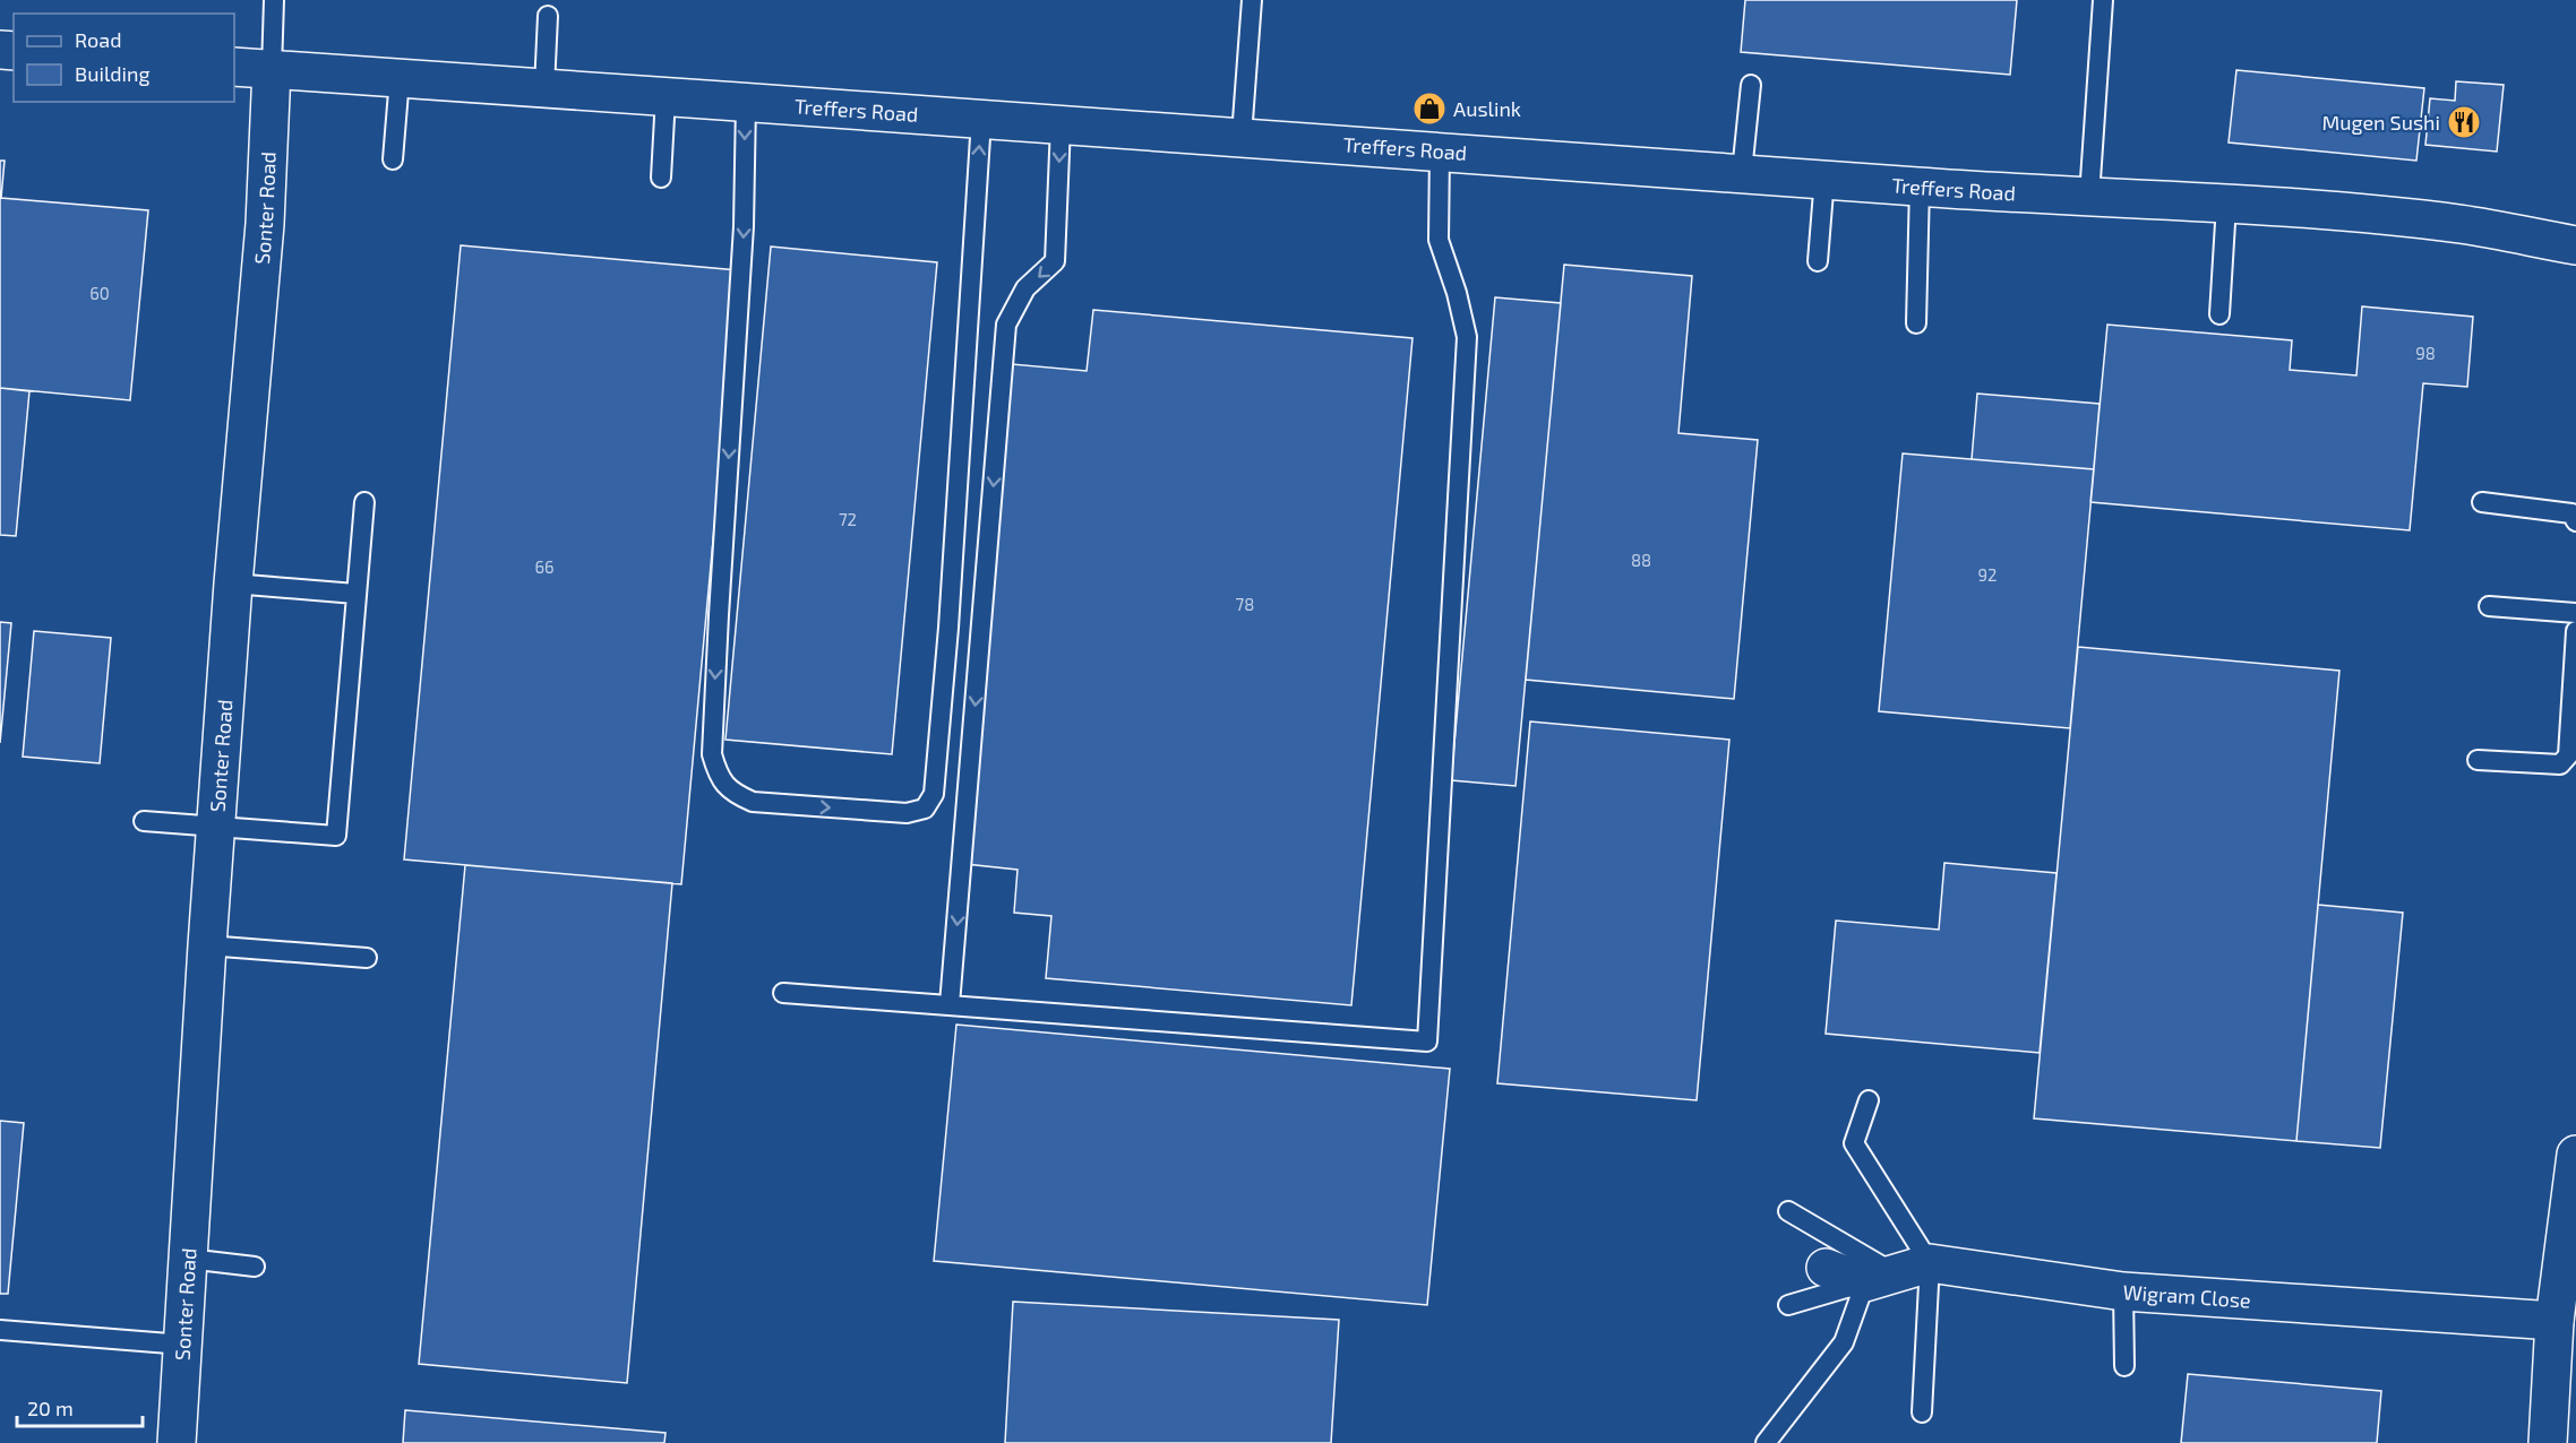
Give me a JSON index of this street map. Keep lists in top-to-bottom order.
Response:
{
  "streets": {
    "street": ["Treffers Road", "Sonter Road", "Wigram Close"]
  },
  "crossings": [
    ["Treffers Road", "Sonter Road"]
  ],
  "places": {
    "shop": ["Auslink"],
    "restaurant": ["Mugen Sushi"]
  },
  "house_numbers": [
    "60",
    "98",
    "72",
    "88",
    "66",
    "92",
    "78"
  ],
  "legend": ["Road", "Building"],
  "scale_bar": "20 m"
}
